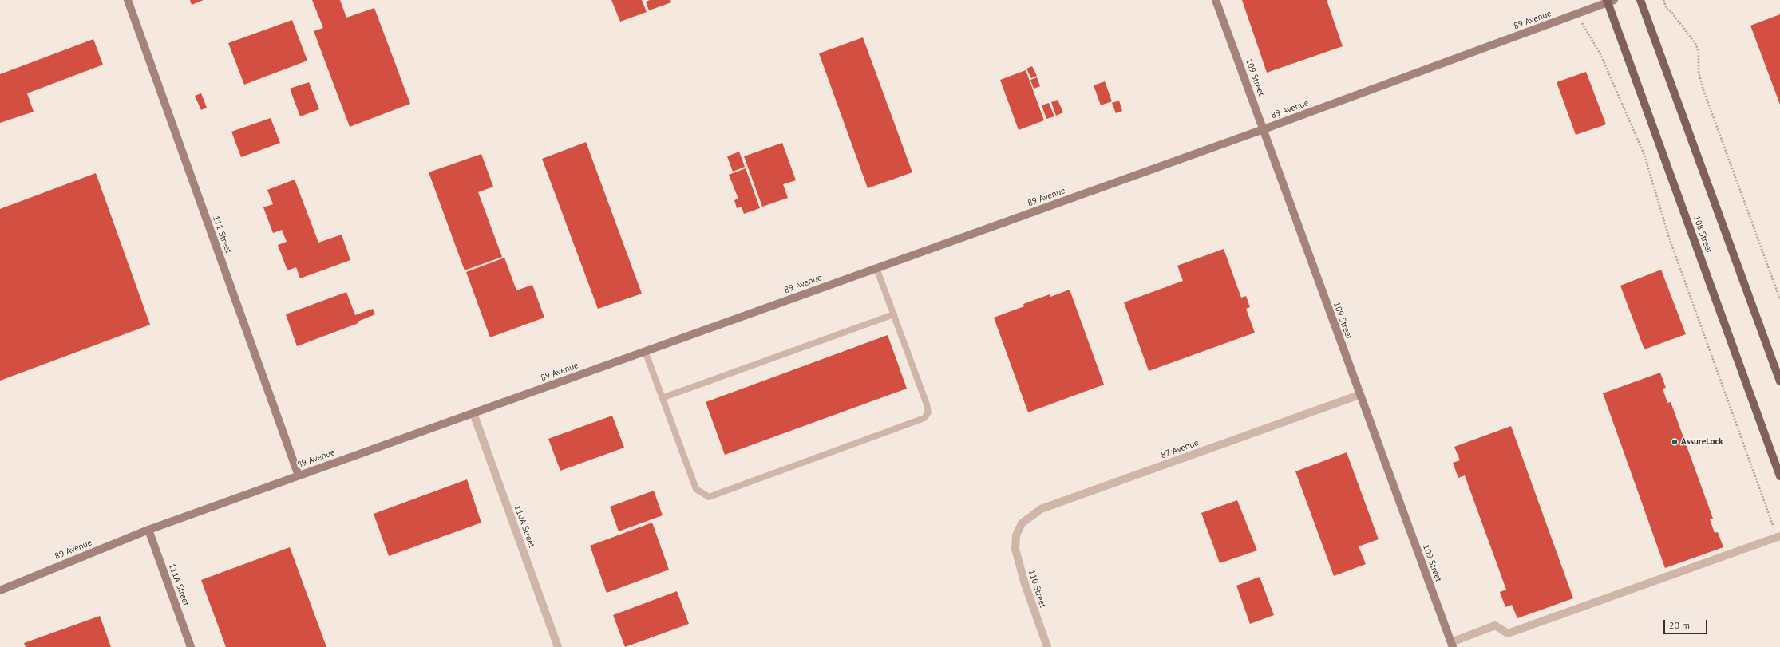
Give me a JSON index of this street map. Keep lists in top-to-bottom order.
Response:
{
  "streets": {
    "main road": ["108 Street"],
    "street": [
      "89 Avenue",
      "109 Street",
      "111 Street",
      "87 Avenue",
      "110A Street",
      "111A Street",
      "110 Street"
    ]
  },
  "crossings": [
    ["89 Avenue", "109 Street"],
    ["89 Avenue", "111 Street"],
    ["89 Avenue", "108 Street"],
    ["89 Avenue", "110A Street"],
    ["89 Avenue", "111A Street"],
    ["109 Street", "87 Avenue"],
    ["87 Avenue", "110 Street"]
  ],
  "places": ["AssureLock"],
  "scale_bar": "20 m"
}
